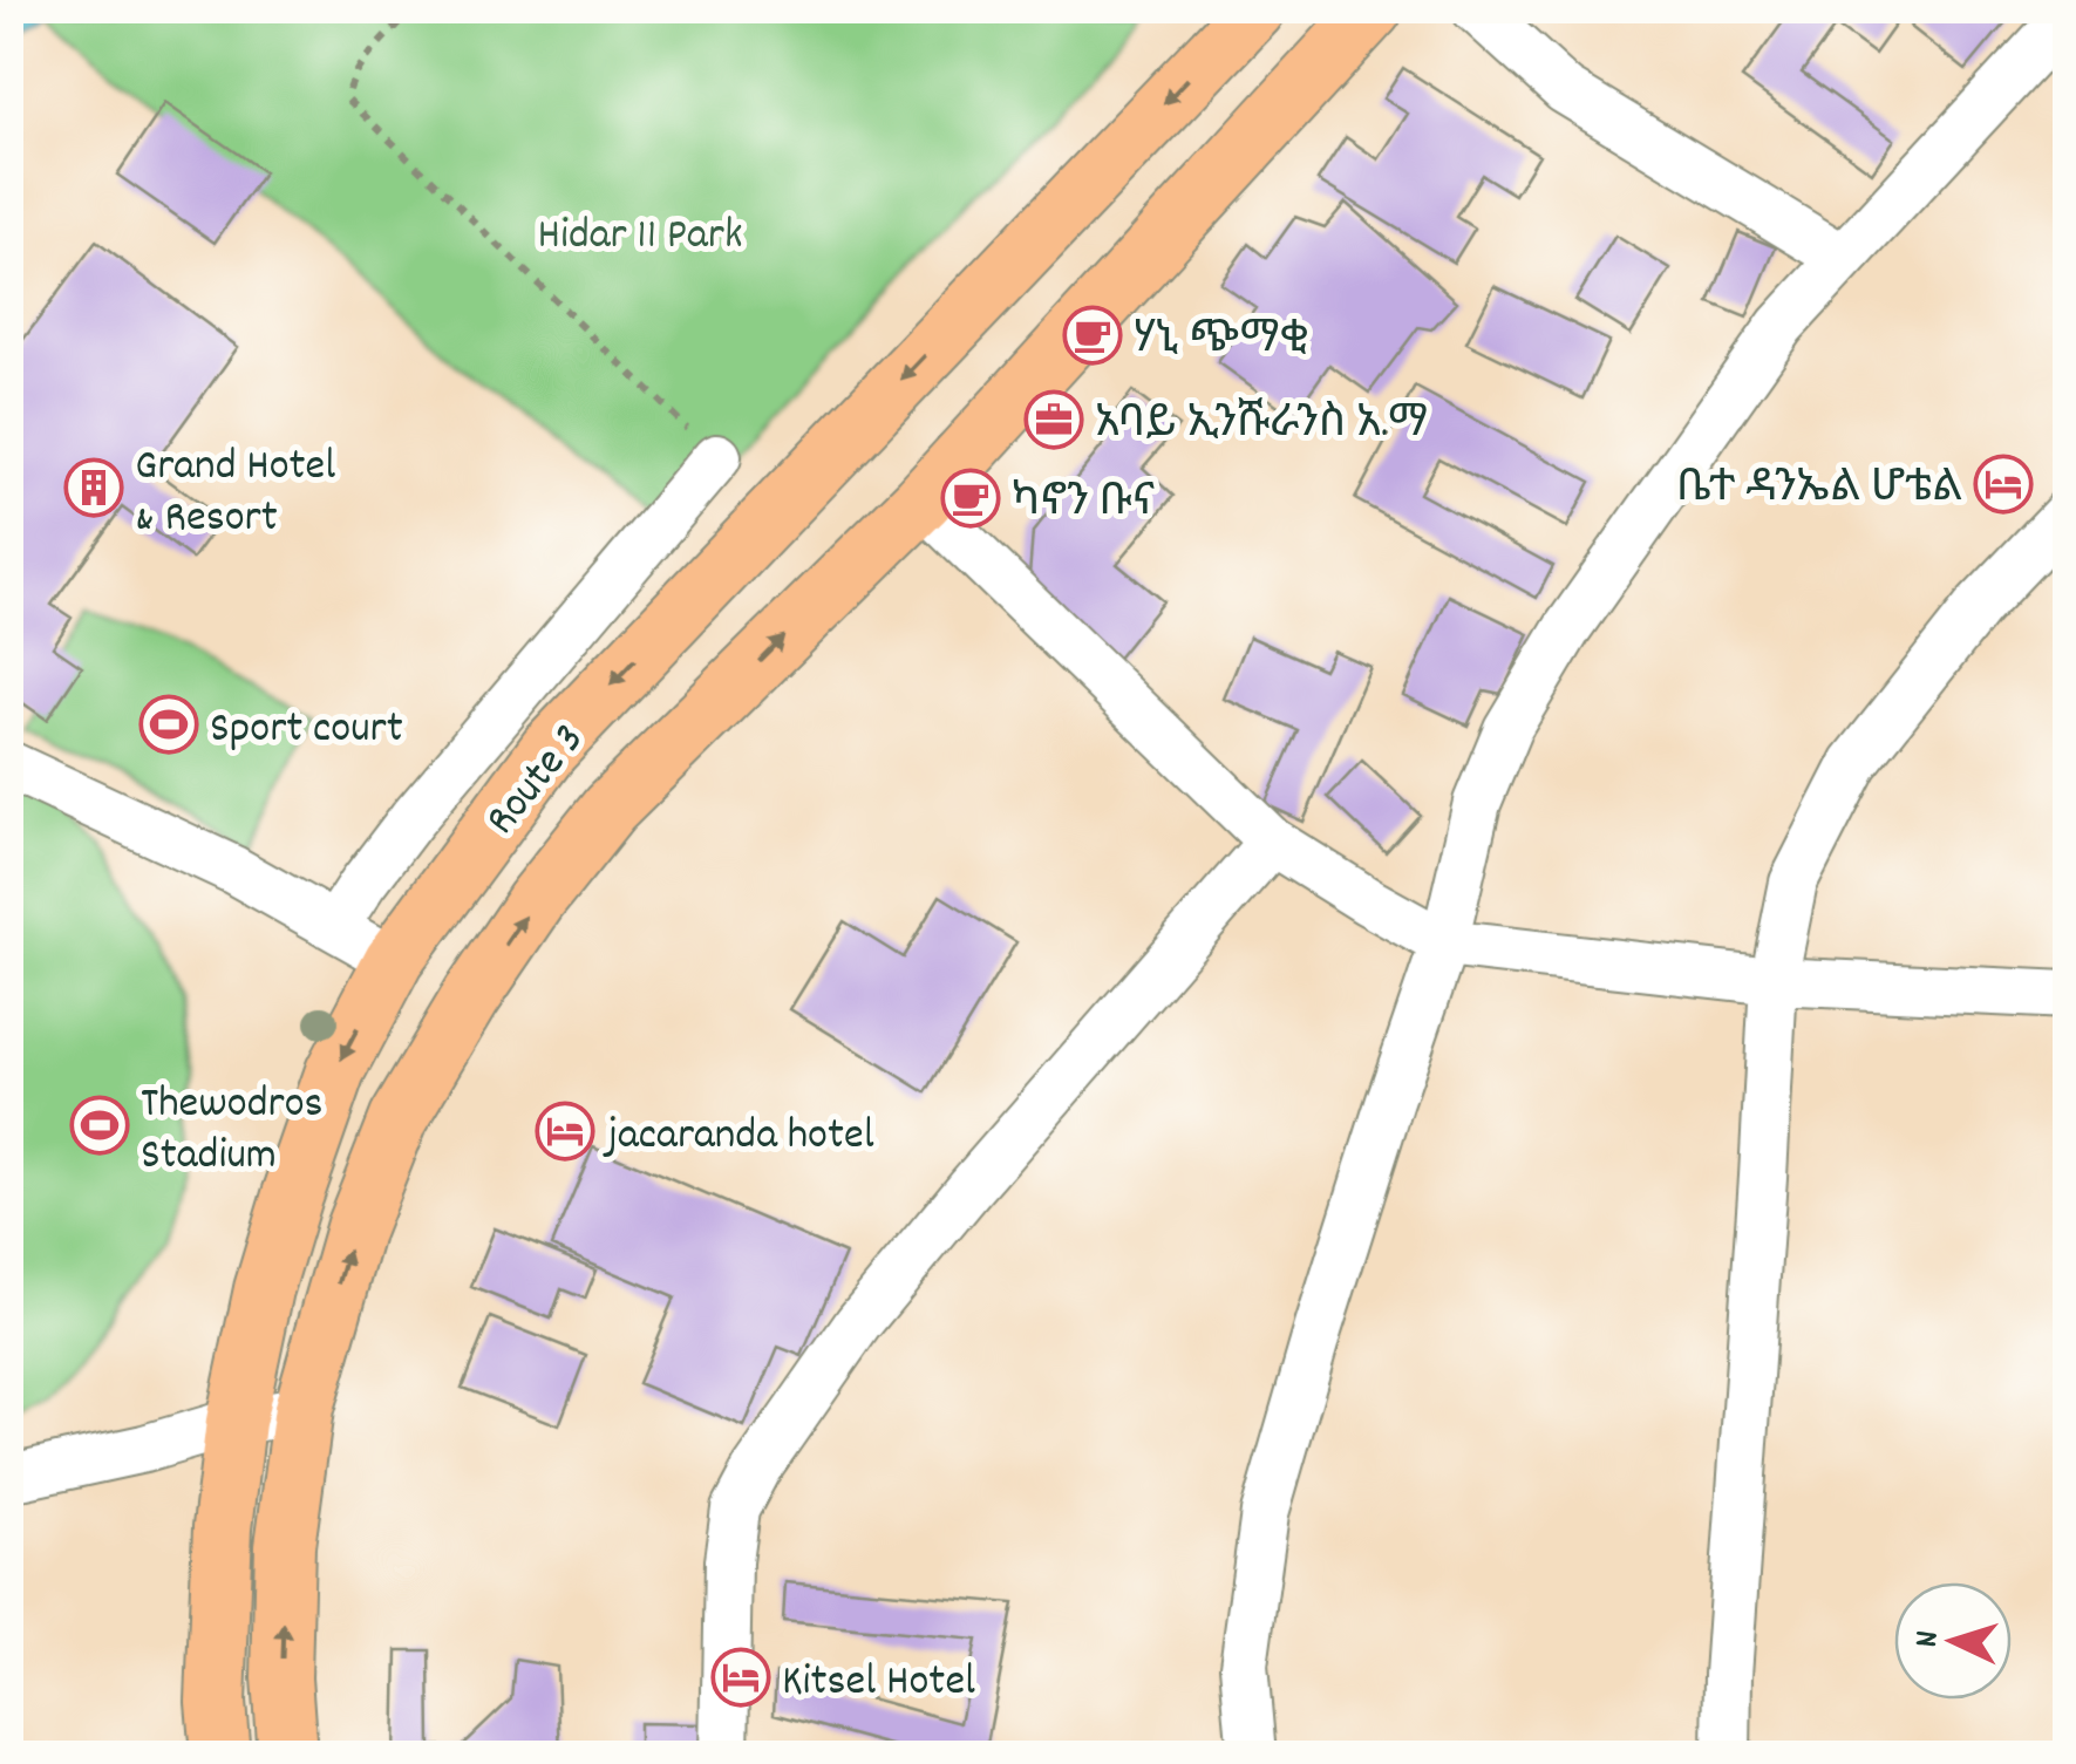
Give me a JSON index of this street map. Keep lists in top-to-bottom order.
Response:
{
  "streets": {
    "main road": ["Route 3"]
  },
  "parks": ["Hidar 11 Park"],
  "places": {
    "cafe": ["ሃኒ ጭማቂ", "ካኖን ቡና"],
    "office": ["አባይ ኢንሹራንስ አ.ማ"],
    "hotel": ["ቤተ ዳንኤል ሆቴል", "jacaranda hotel", "Kitsel Hotel"],
    "building": ["Grand Hotel & Resort"],
    "sports": ["Sport court", "Thewodros Stadium"]
  },
  "north": "left"
}
